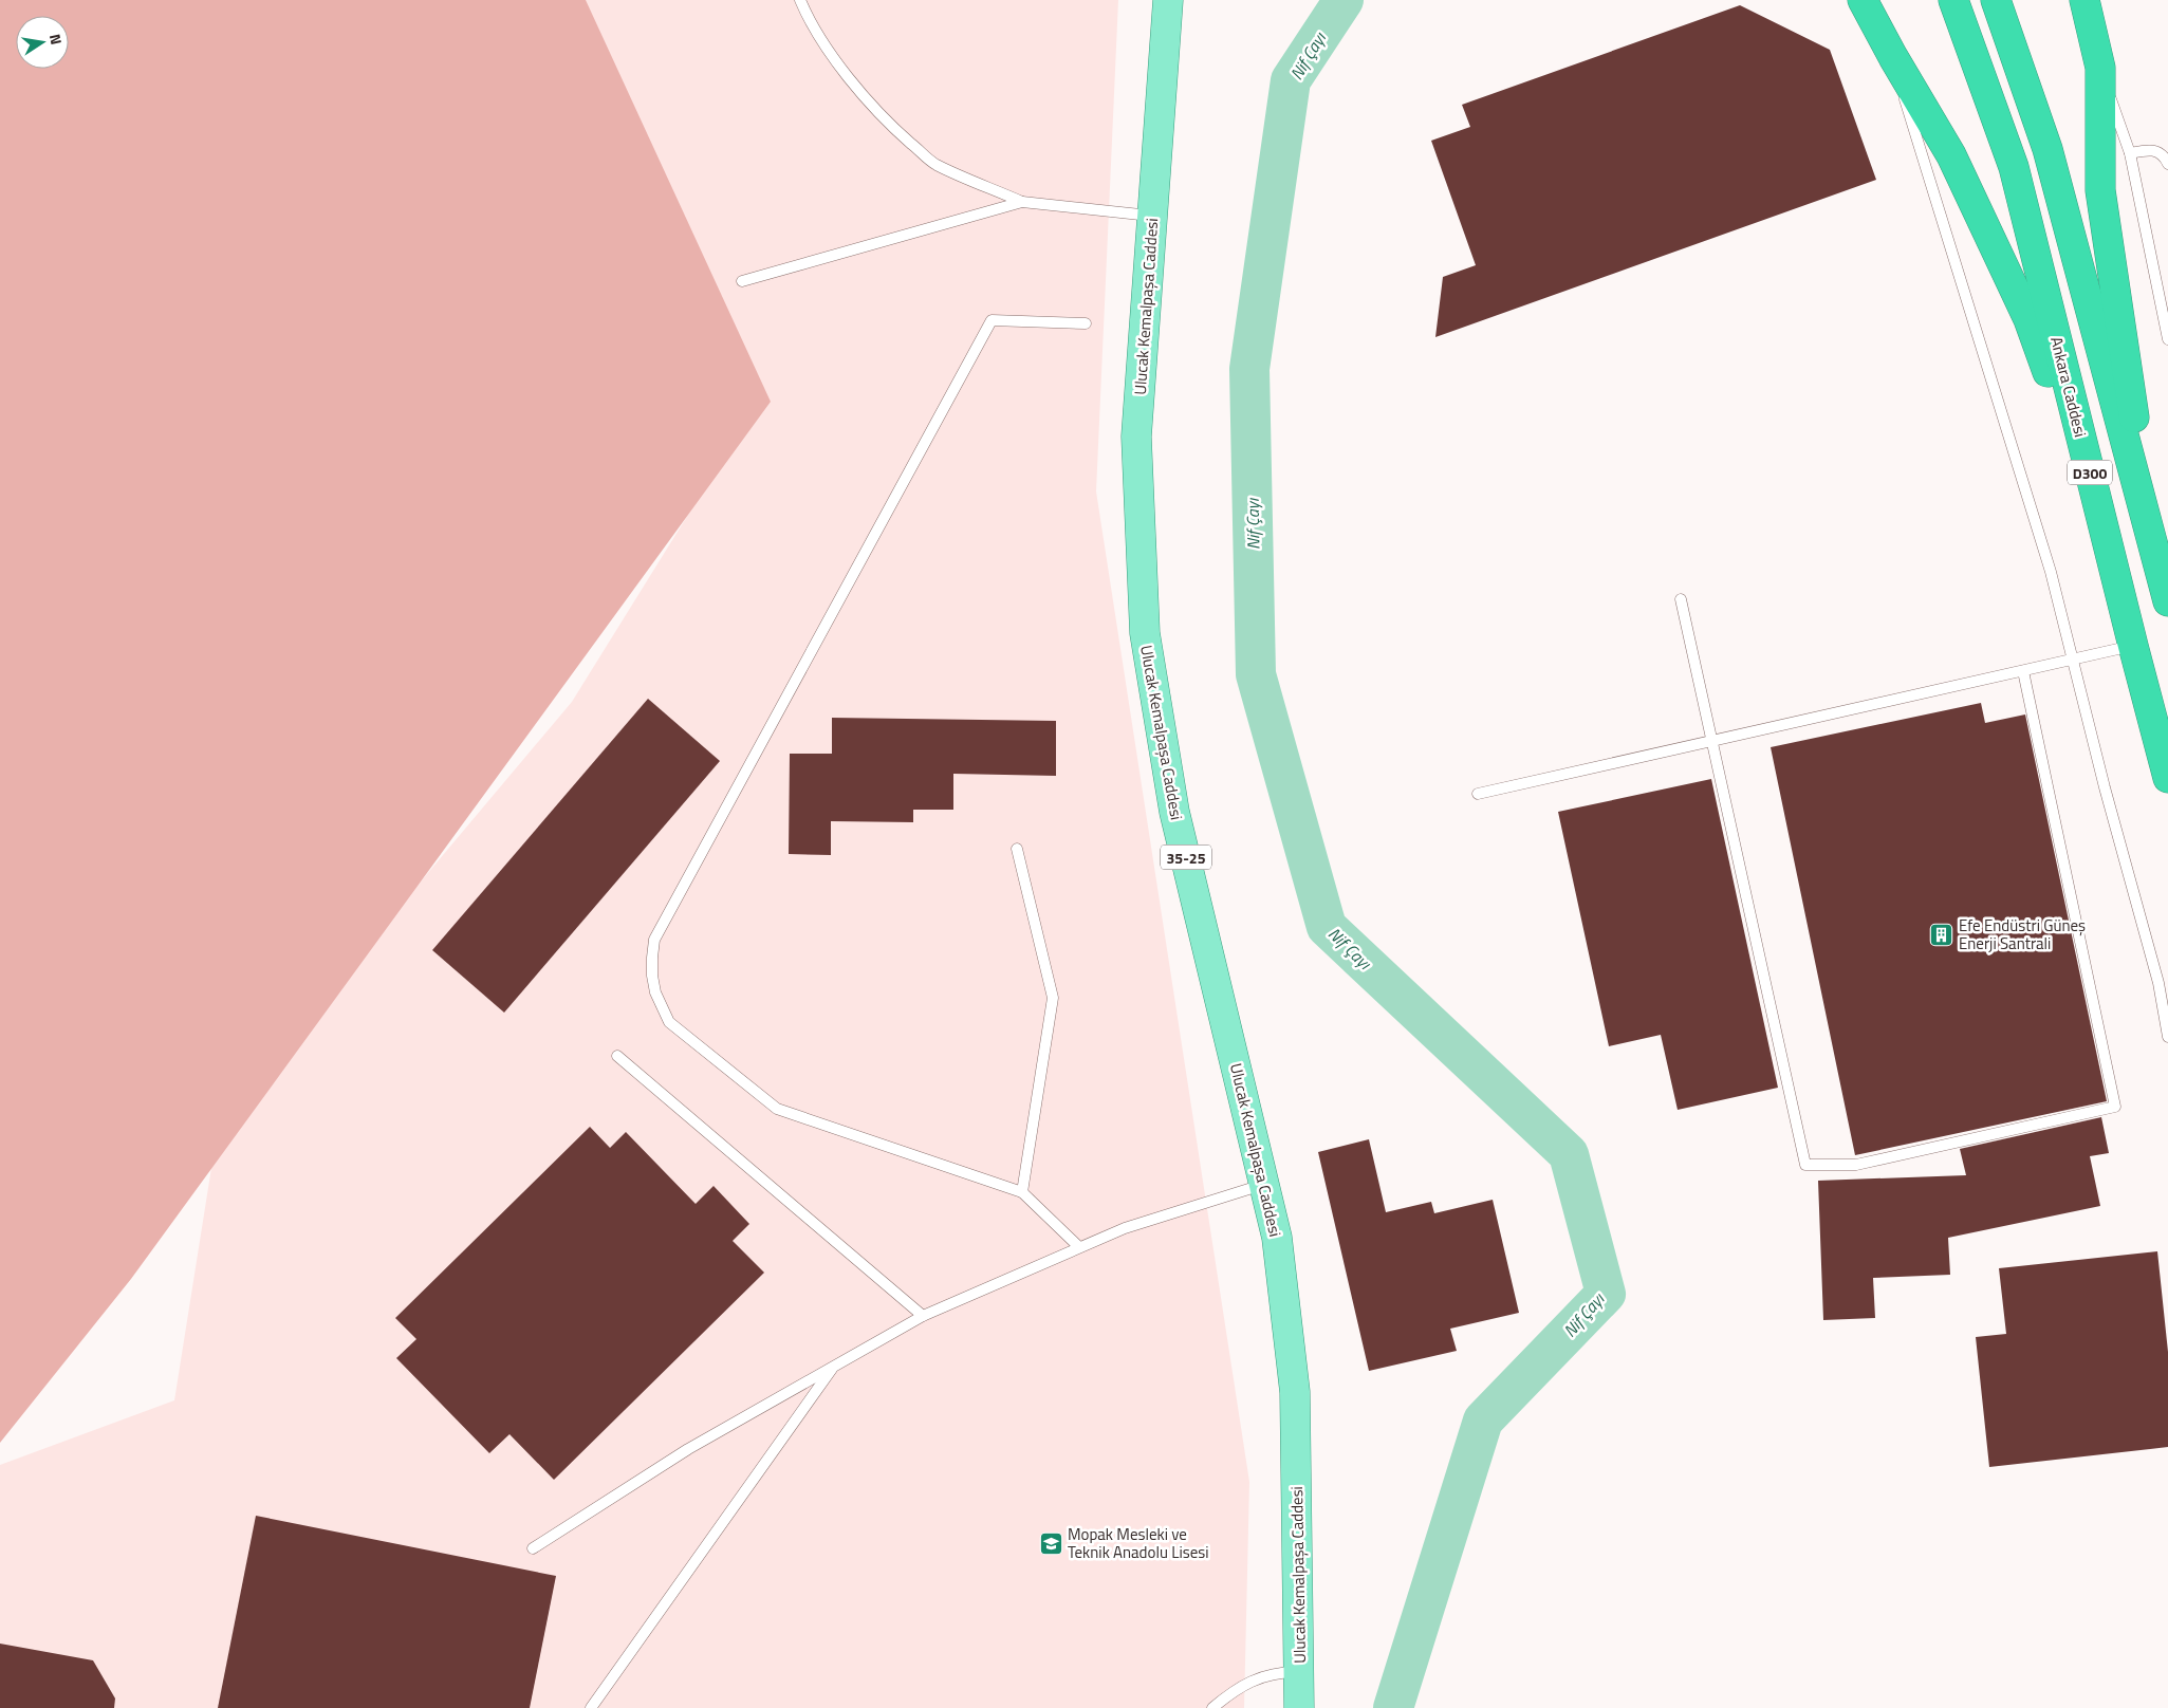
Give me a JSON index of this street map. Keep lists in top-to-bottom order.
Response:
{
  "streets": {
    "highway": ["Ankara Caddesi", "D300"],
    "main road": ["Ulucak Kemalpaşa Caddesi", "35-25"]
  },
  "water": ["Nif Çayı"],
  "places": {
    "building": ["Efe Endüstri Güneş Enerji Santrali"],
    "school or university": ["Mopak Mesleki ve Teknik Anadolu Lisesi"]
  },
  "north": "right"
}
